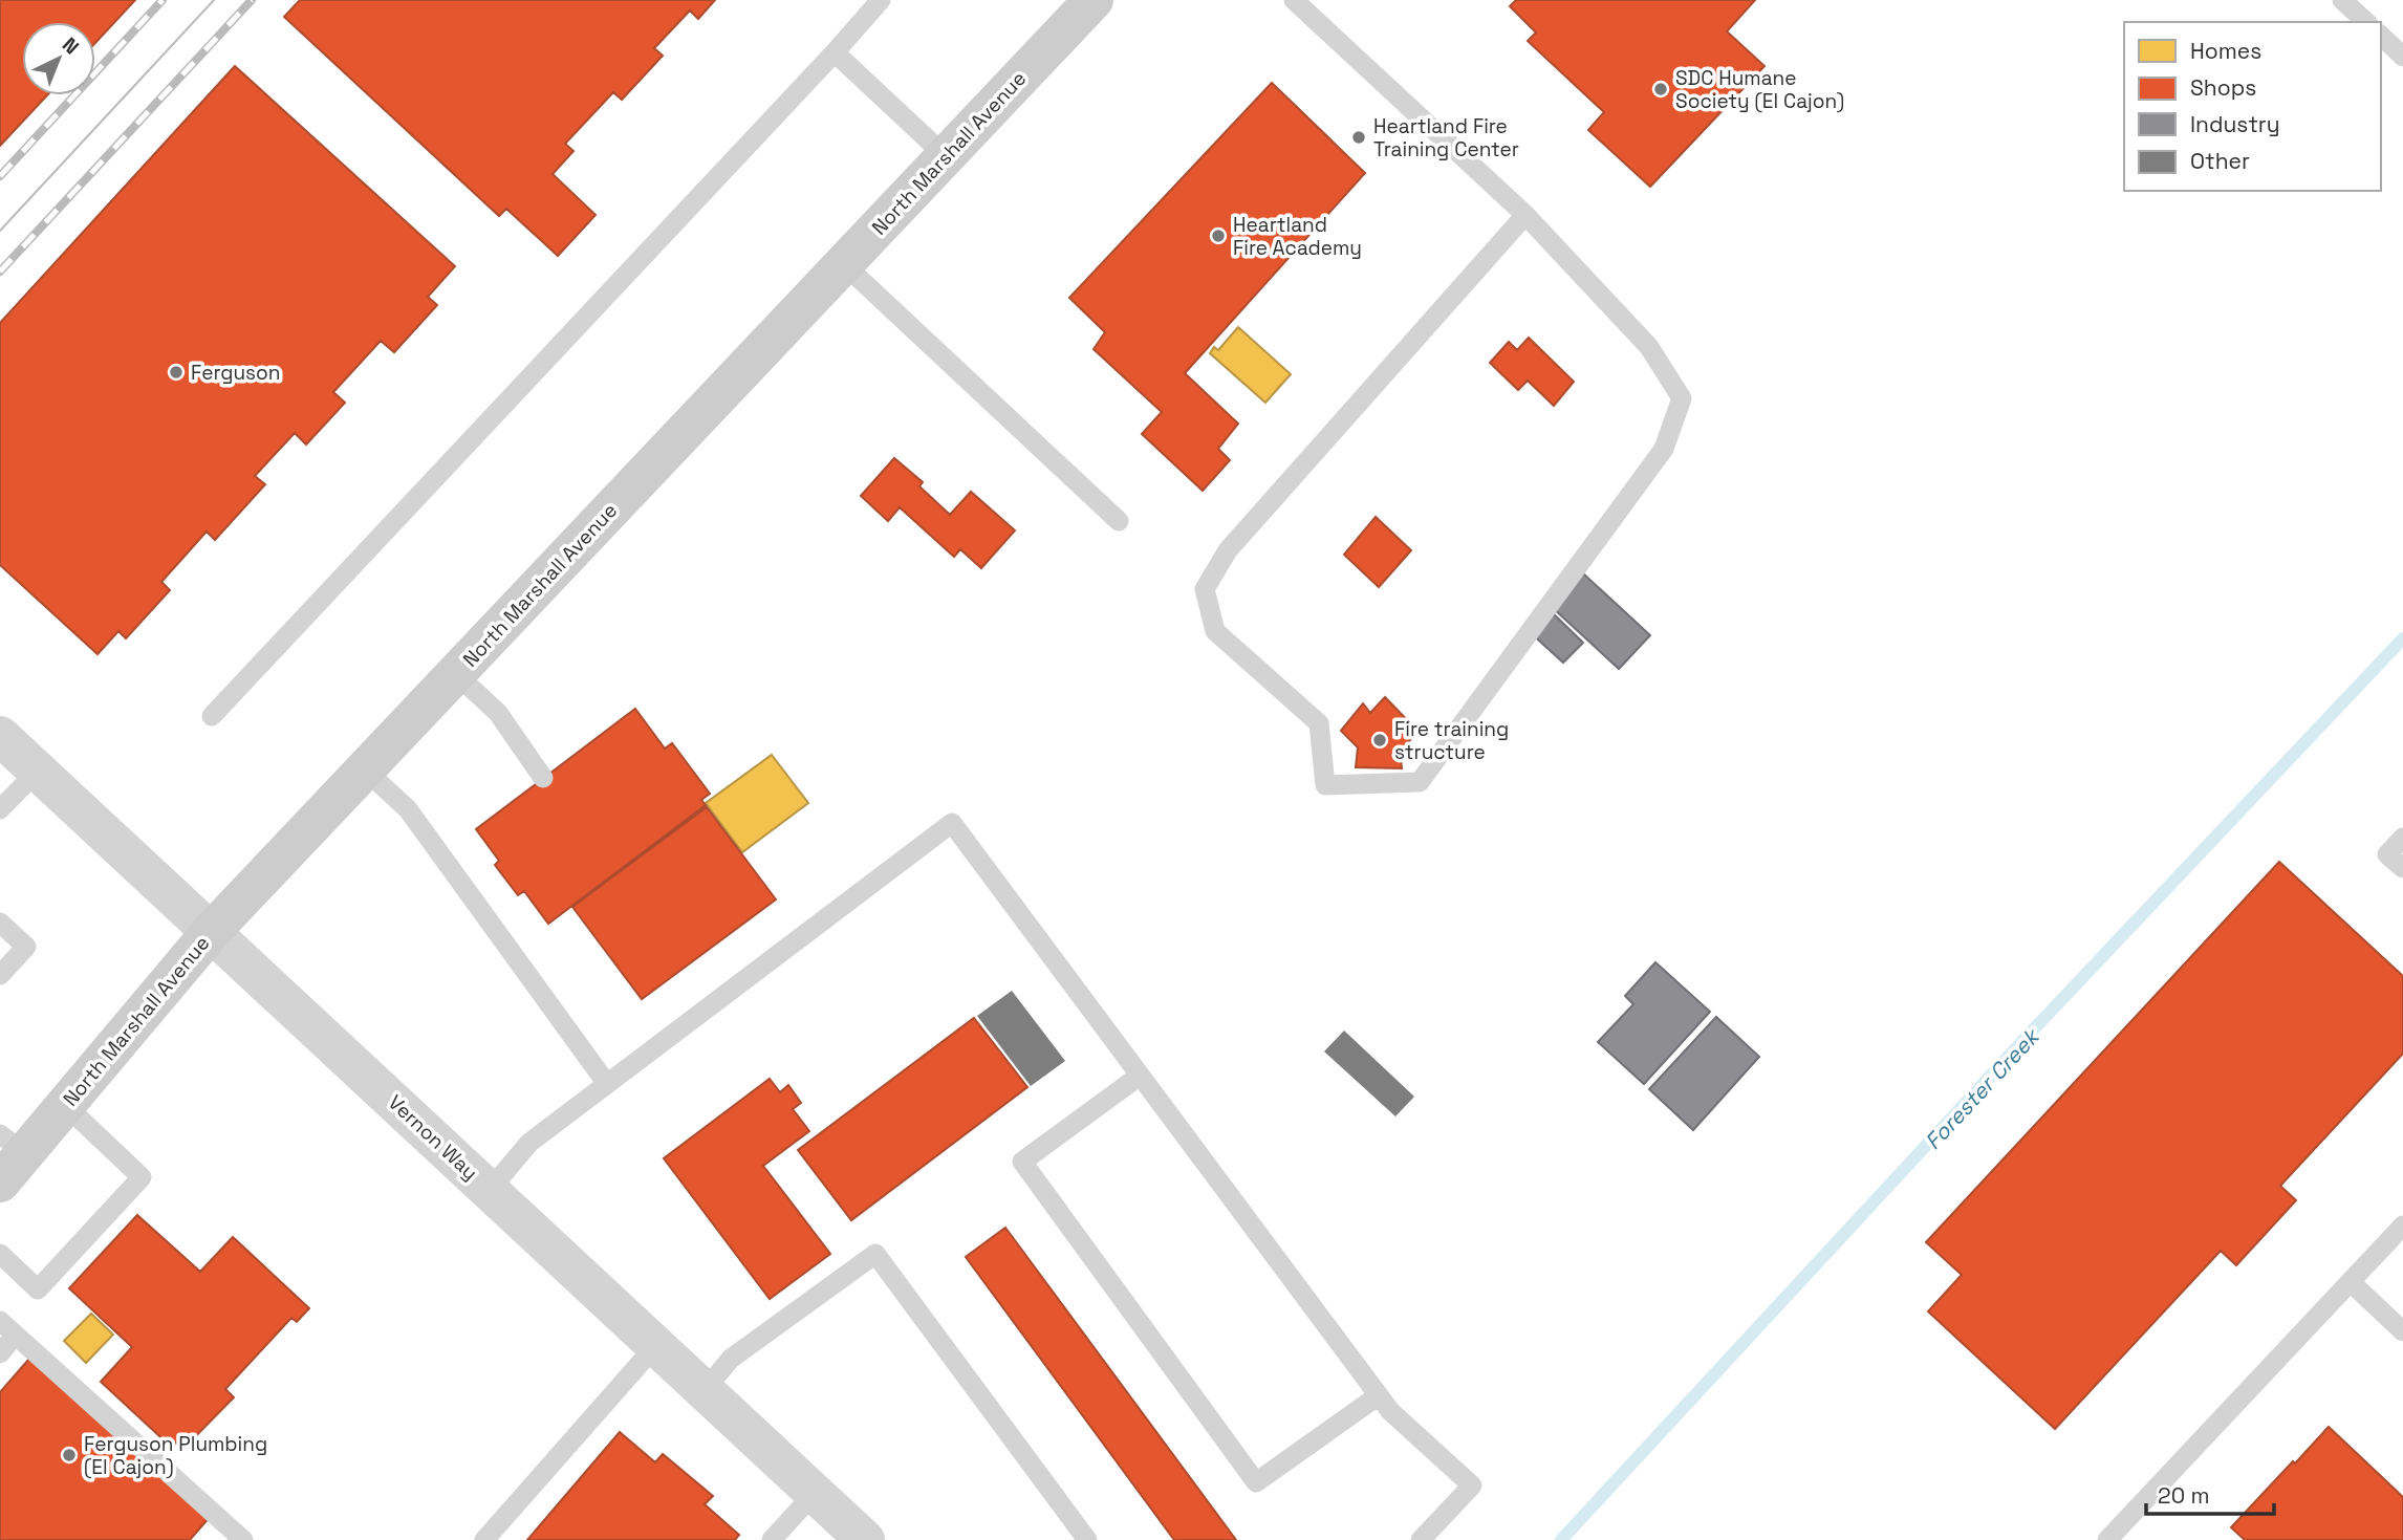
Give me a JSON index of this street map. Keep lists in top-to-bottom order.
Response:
{
  "streets": {
    "main road": ["North Marshall Avenue"],
    "street": ["Vernon Way"]
  },
  "crossings": [
    ["North Marshall Avenue", "Vernon Way"]
  ],
  "water": ["Forester Creek"],
  "places": [
    "SDC Humane Society (El Cajon)",
    "Heartland Fire Training Center",
    "Heartland Fire Academy",
    "Ferguson",
    "Fire training structure",
    "Ferguson Plumbing (El Cajon)"
  ],
  "legend": [
    "Homes",
    "Shops",
    "Industry",
    "Other"
  ],
  "scale_bar": "20 m",
  "north": "top right"
}
